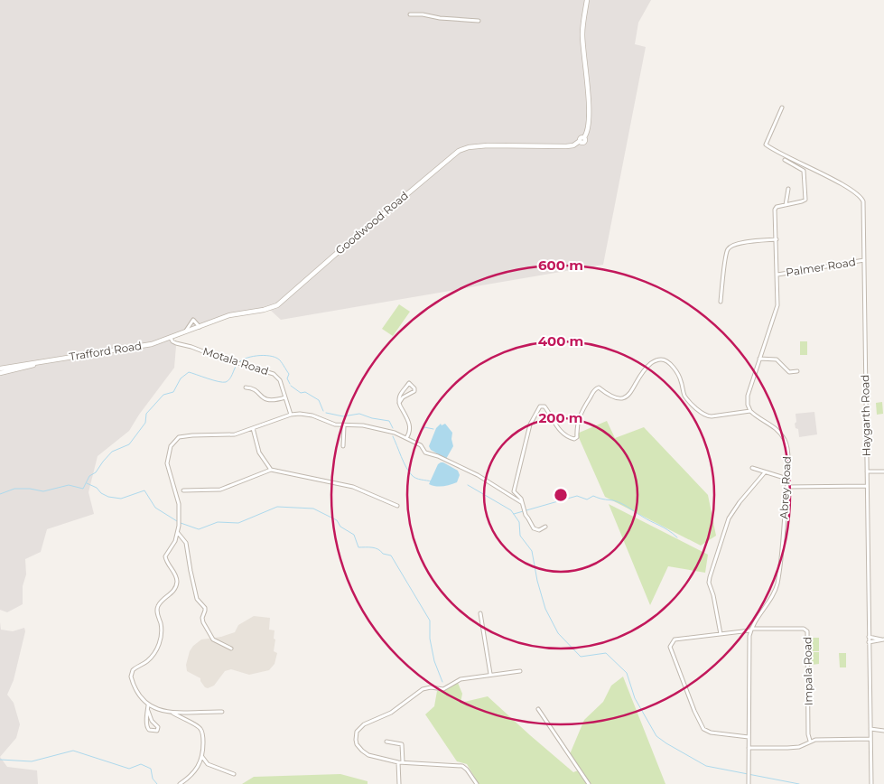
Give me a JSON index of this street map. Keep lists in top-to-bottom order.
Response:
{
  "streets": {
    "street": [
      "Goodwood Road",
      "Palmer Road",
      "Trafford Road",
      "Motala Road",
      "Haygarth Road",
      "Abrey Road",
      "Impala Road"
    ]
  },
  "crossings": [
    ["Goodwood Road", "Trafford Road"],
    ["Goodwood Road", "Motala Road"],
    ["Palmer Road", "Haygarth Road"],
    ["Trafford Road", "Motala Road"],
    ["Abrey Road", "Impala Road"]
  ],
  "rings": ["600 m", "400 m", "200 m"]
}
